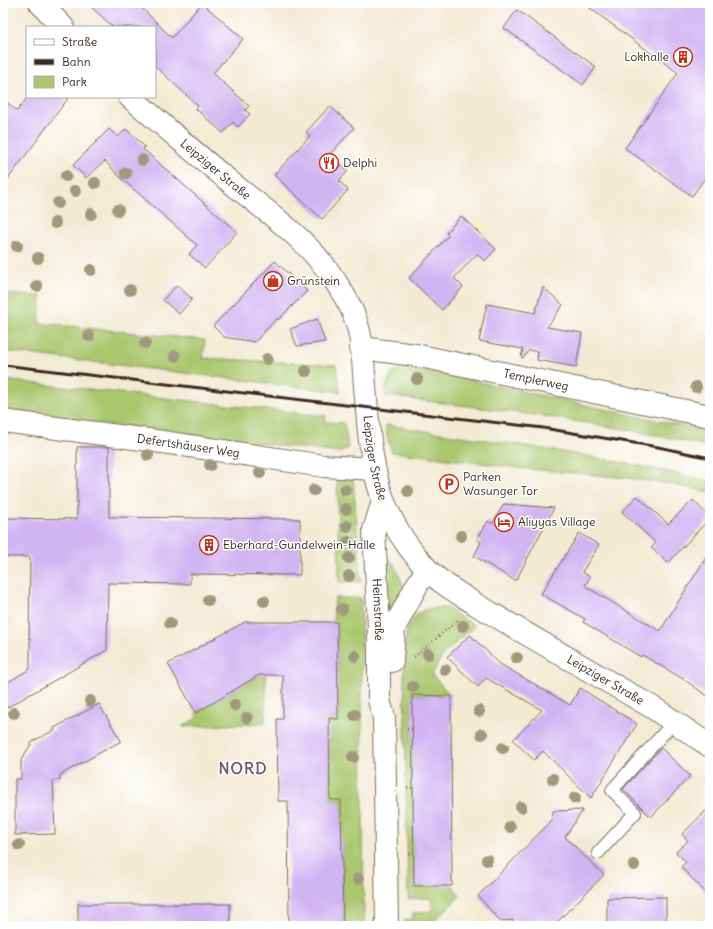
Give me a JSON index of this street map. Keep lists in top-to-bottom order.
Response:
{
  "streets": {
    "street": [
      "Leipziger Straße",
      "Templerweg",
      "Defertshäuser Weg",
      "Heimstraße"
    ]
  },
  "crossings": [
    ["Leipziger Straße", "Templerweg"],
    ["Leipziger Straße", "Defertshäuser Weg"],
    ["Leipziger Straße", "Heimstraße"]
  ],
  "districts": ["NORD"],
  "places": {
    "building": ["Lokhalle", "Eberhard-Gundelwein-Halle"],
    "restaurant": ["Delphi"],
    "shop": ["Grünstein"],
    "parking": ["Parken Wasunger Tor"],
    "hotel": ["Aliyyas Village"]
  },
  "legend": ["Straße", "Bahn", "Park"]
}
